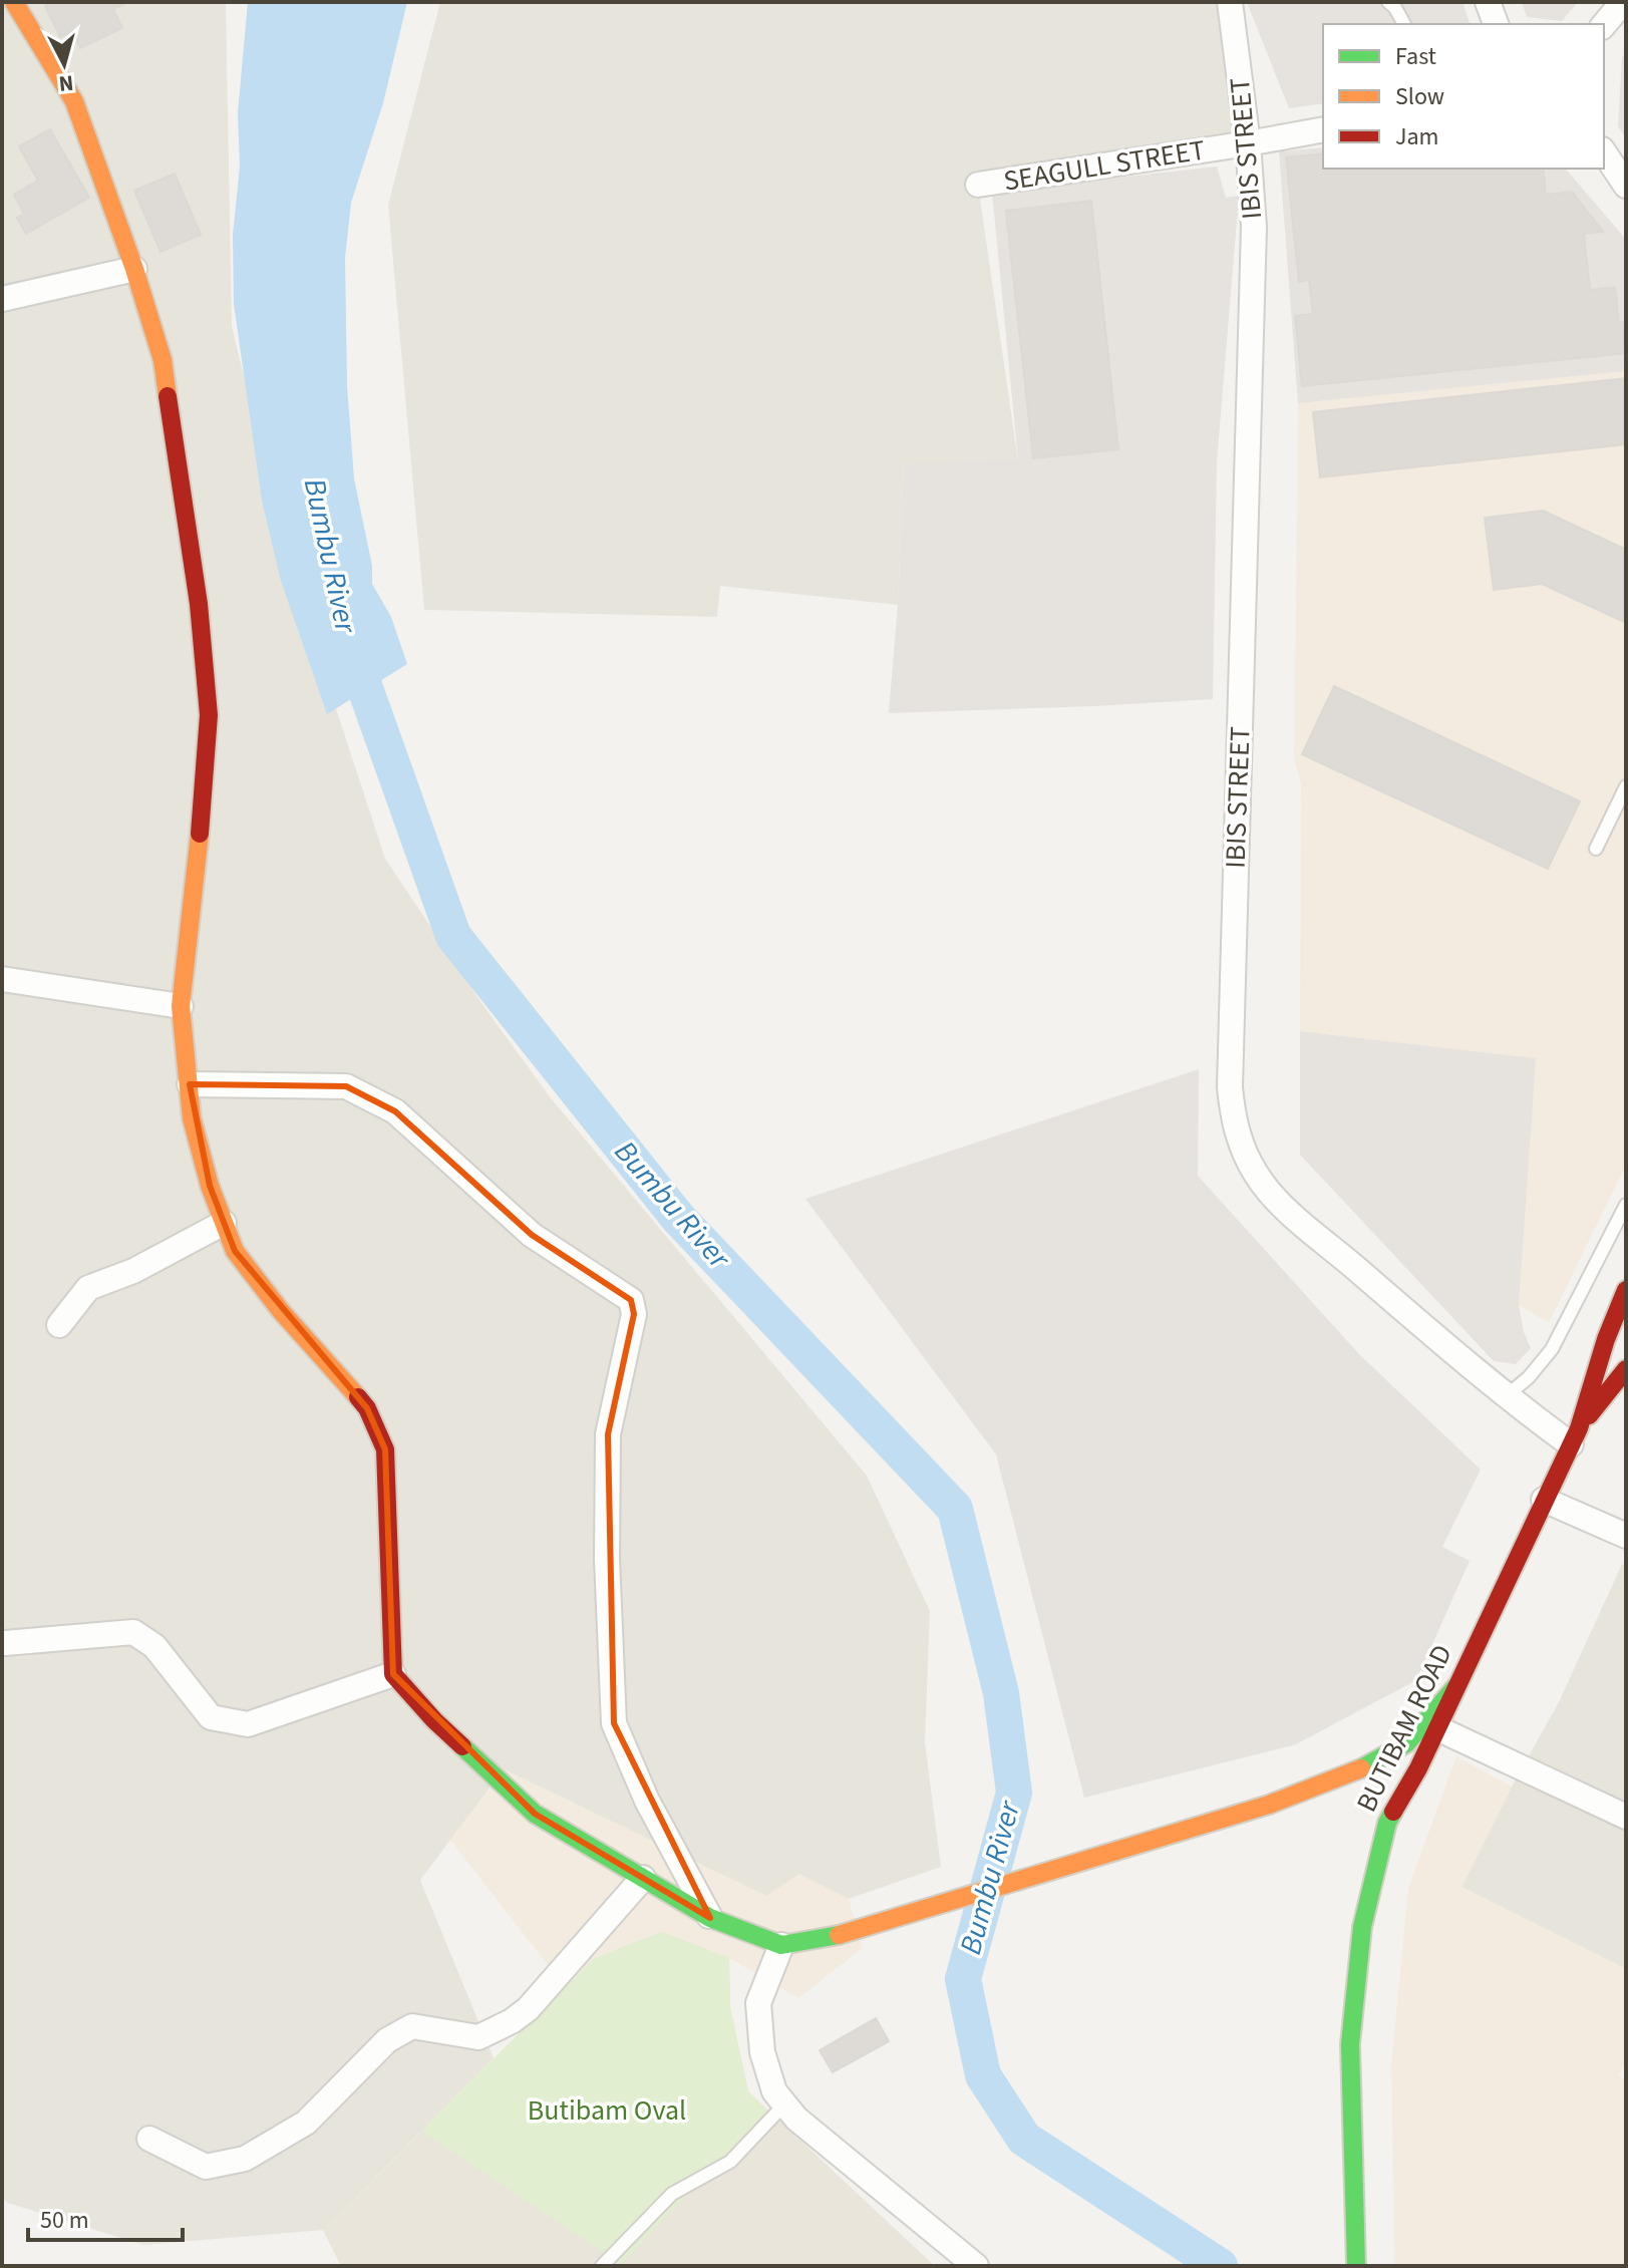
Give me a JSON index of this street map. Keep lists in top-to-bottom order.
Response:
{
  "streets": {
    "street": ["IBIS STREET", "SEAGULL STREET", "BUTIBAM ROAD"]
  },
  "crossings": [
    ["IBIS STREET", "SEAGULL STREET"],
    ["IBIS STREET", "BUTIBAM ROAD"]
  ],
  "water": ["Bumbu River"],
  "parks": ["Butibam Oval"],
  "legend": ["Fast", "Slow", "Jam"],
  "scale_bar": "50 m",
  "north": "bottom"
}
